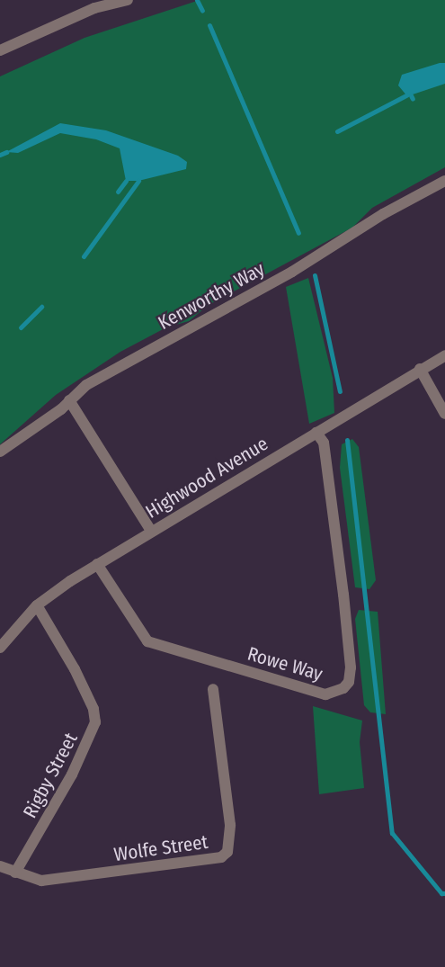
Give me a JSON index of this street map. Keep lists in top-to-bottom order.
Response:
{
  "streets": {
    "street": [
      "Kenworthy Way",
      "Highwood Avenue",
      "Rowe Way",
      "Rigby Street",
      "Wolfe Street"
    ]
  },
  "crossings": [
    ["Highwood Avenue", "Rowe Way"],
    ["Highwood Avenue", "Rigby Street"],
    ["Rigby Street", "Wolfe Street"]
  ]
}
